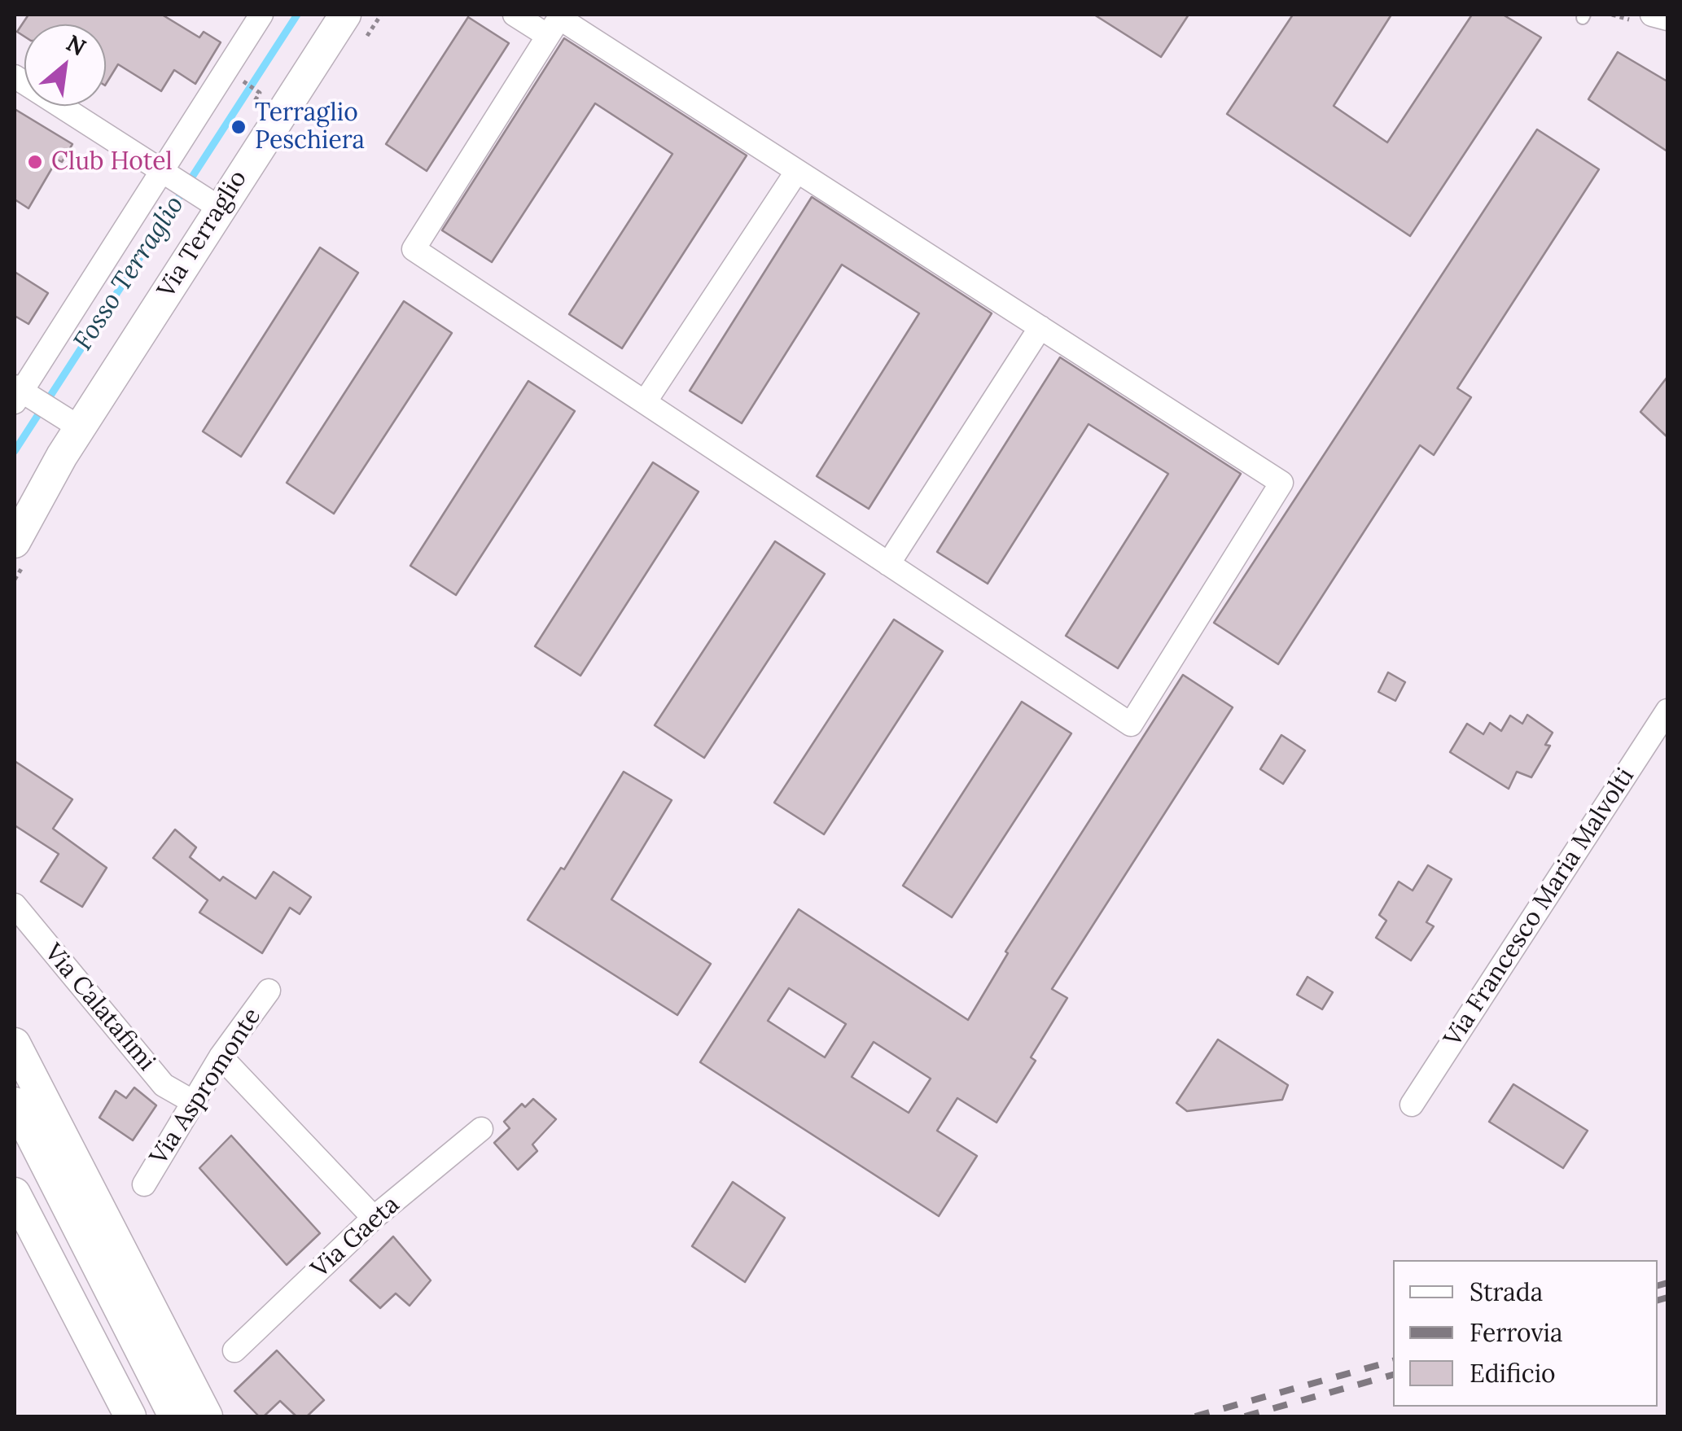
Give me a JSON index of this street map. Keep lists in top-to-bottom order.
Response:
{
  "streets": {
    "main road": ["Via Terraglio"],
    "street": [
      "Via Francesco Maria Malvolti",
      "Via Calatafimi",
      "Via Aspromonte",
      "Via Gaeta"
    ]
  },
  "crossings": [
    ["Via Calatafimi", "Via Aspromonte"]
  ],
  "water": ["Fosso Terraglio"],
  "places": ["Terraglio Peschiera", "Club Hotel"],
  "legend": ["Strada", "Ferrovia", "Edificio"],
  "north": "top right"
}
